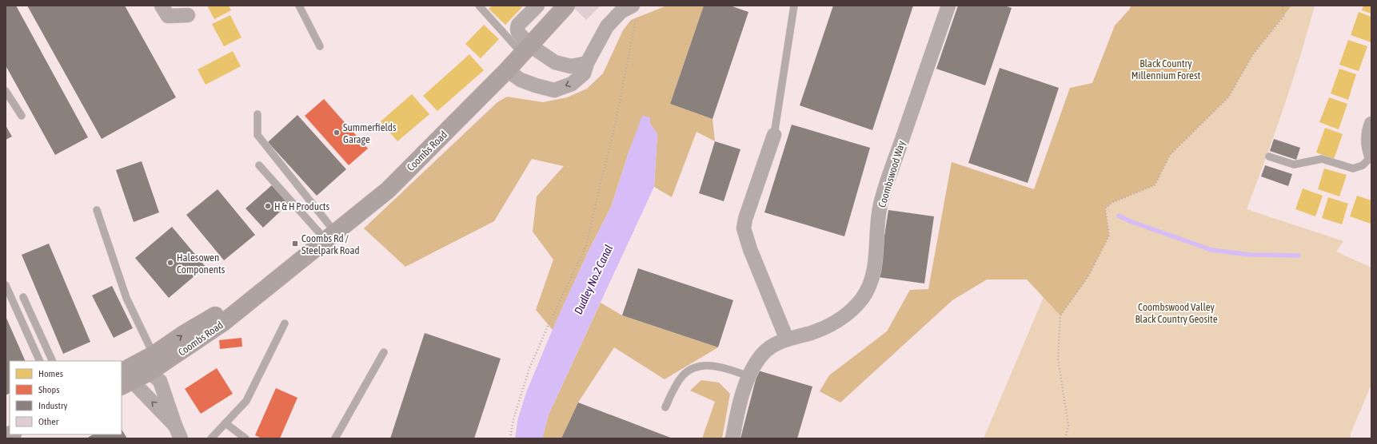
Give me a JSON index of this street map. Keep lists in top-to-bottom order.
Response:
{
  "streets": {
    "main road": ["Coombs Road"],
    "street": ["Coombswood Way"]
  },
  "water": ["Dudley No.2 Canal"],
  "parks": ["Black Country Millennium Forest", "Coombswood Valley Black Country Geosite"],
  "places": {
    "other": ["Summerfields Garage", "H & H Products", "Halesowen Components"],
    "transit": ["Coombs Rd / Steelpark Road"]
  },
  "legend": [
    "Homes",
    "Shops",
    "Industry",
    "Other"
  ]
}
